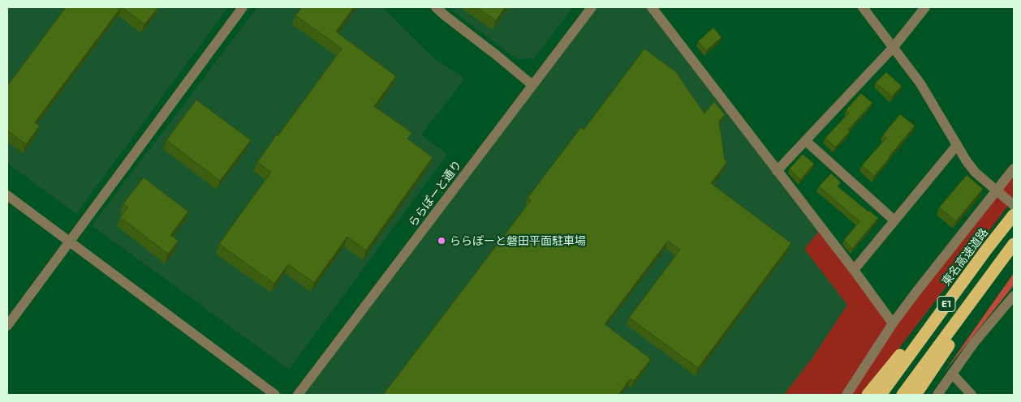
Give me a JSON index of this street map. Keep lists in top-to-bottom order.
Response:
{
  "streets": {
    "highway": ["東名高速道路", "E1"],
    "street": ["ららぽーと通り"]
  },
  "places": ["ららぽーと磐田平面駐車場"]
}
